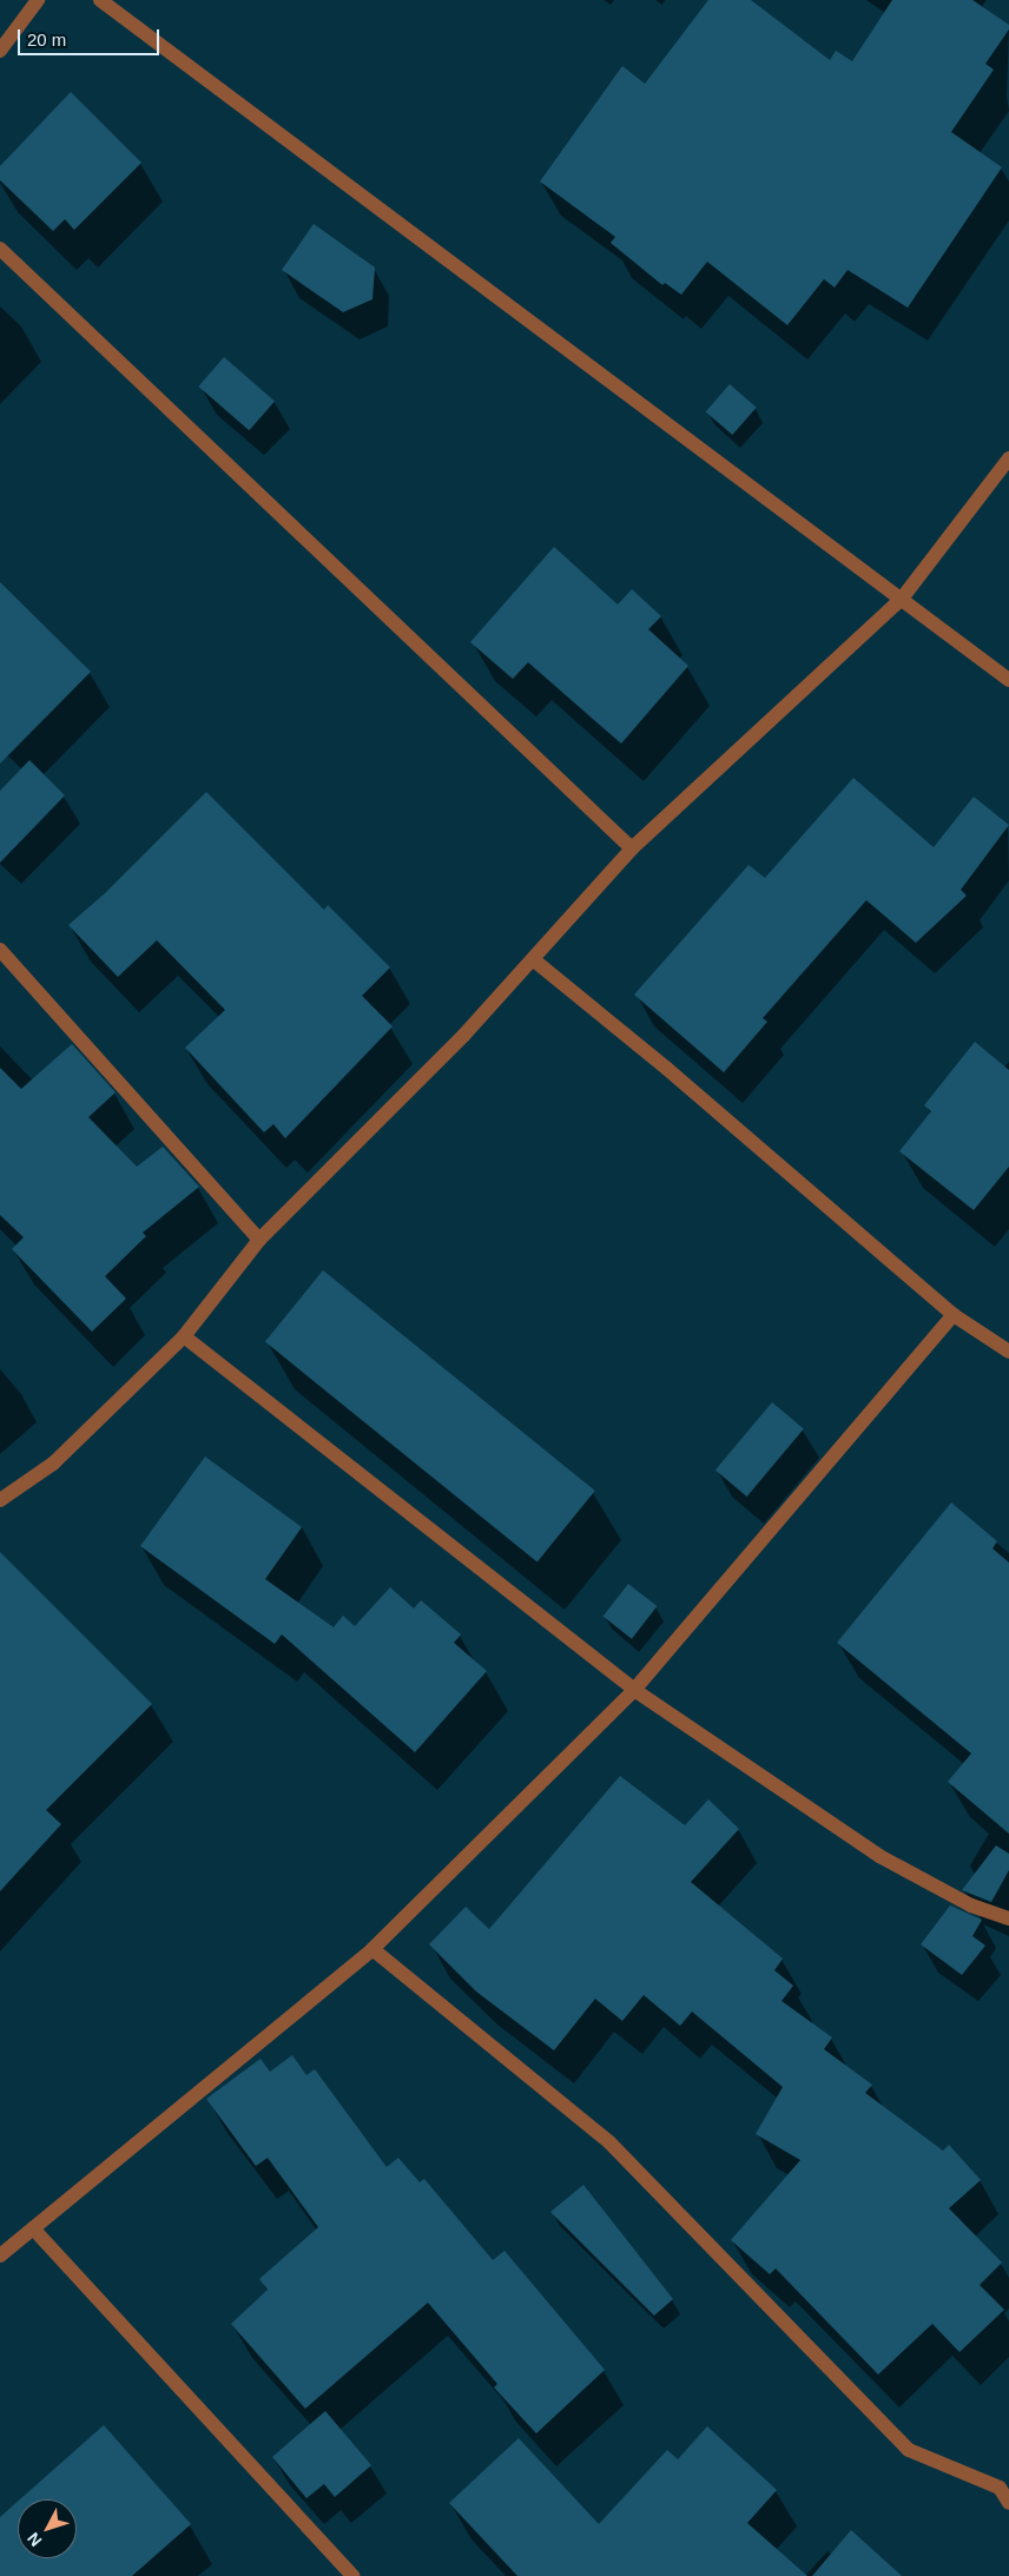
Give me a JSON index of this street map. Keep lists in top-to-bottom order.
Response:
{
  "scale_bar": "20 m",
  "north": "bottom left"
}
